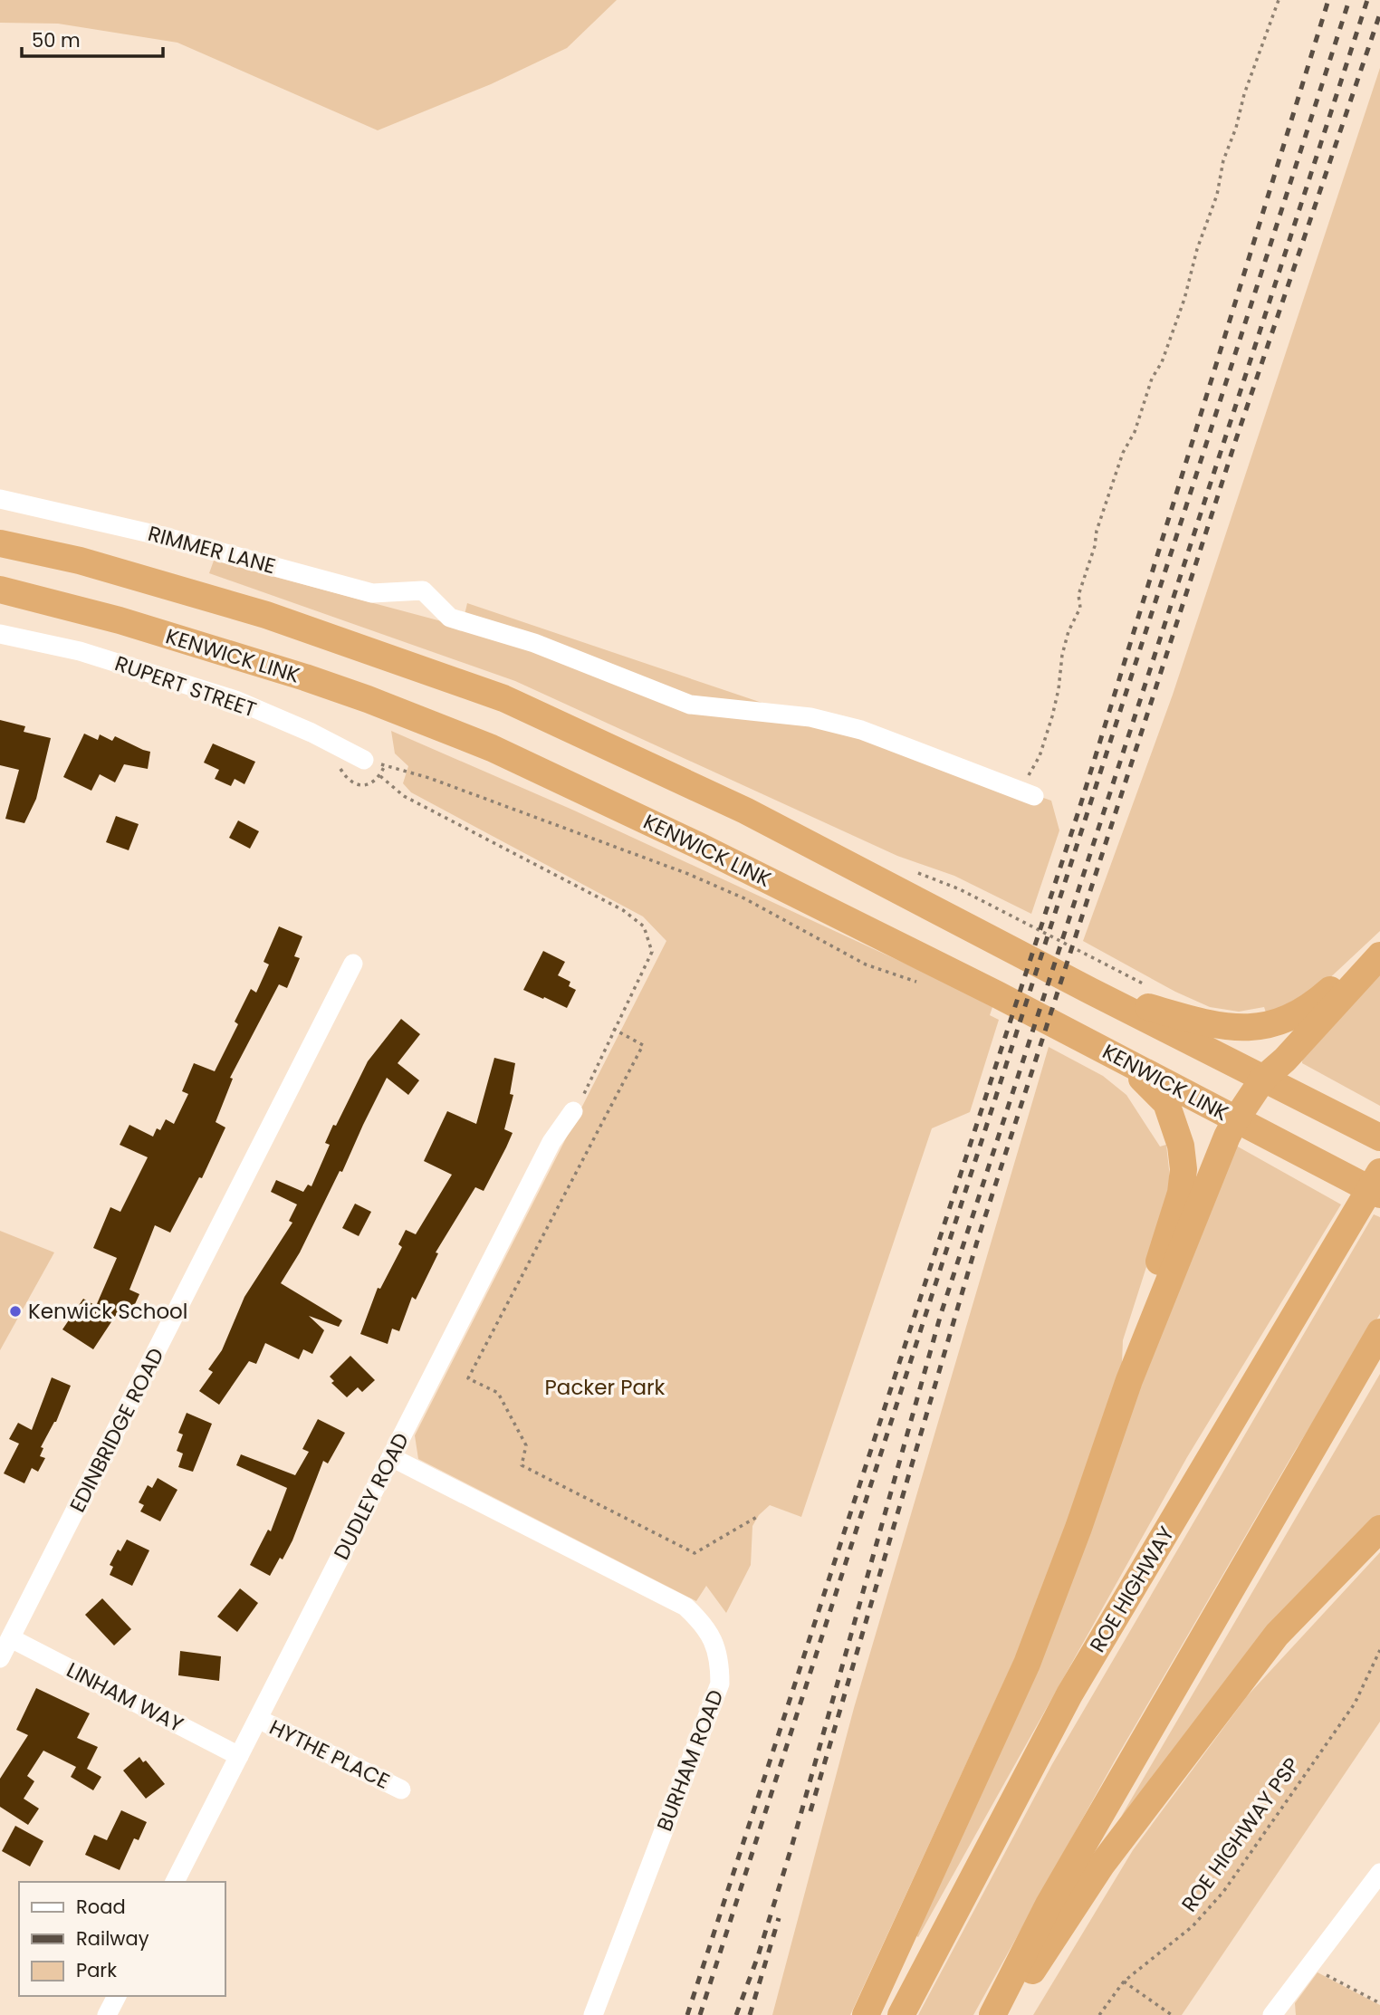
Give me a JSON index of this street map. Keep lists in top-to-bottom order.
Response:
{
  "streets": {
    "highway": ["KENWICK LINK", "ROE HIGHWAY"],
    "street": [
      "RIMMER LANE",
      "RUPERT STREET",
      "EDINBRIDGE ROAD",
      "DUDLEY ROAD",
      "LINHAM WAY",
      "HYTHE PLACE",
      "BURHAM ROAD"
    ],
    "path": ["ROE HIGHWAY PSP"]
  },
  "crossings": [
    ["EDINBRIDGE ROAD", "LINHAM WAY"],
    ["DUDLEY ROAD", "LINHAM WAY"],
    ["DUDLEY ROAD", "HYTHE PLACE"],
    ["DUDLEY ROAD", "BURHAM ROAD"]
  ],
  "parks": ["Packer Park"],
  "places": ["Kenwick School"],
  "legend": ["Road", "Railway", "Park"],
  "scale_bar": "50 m"
}
